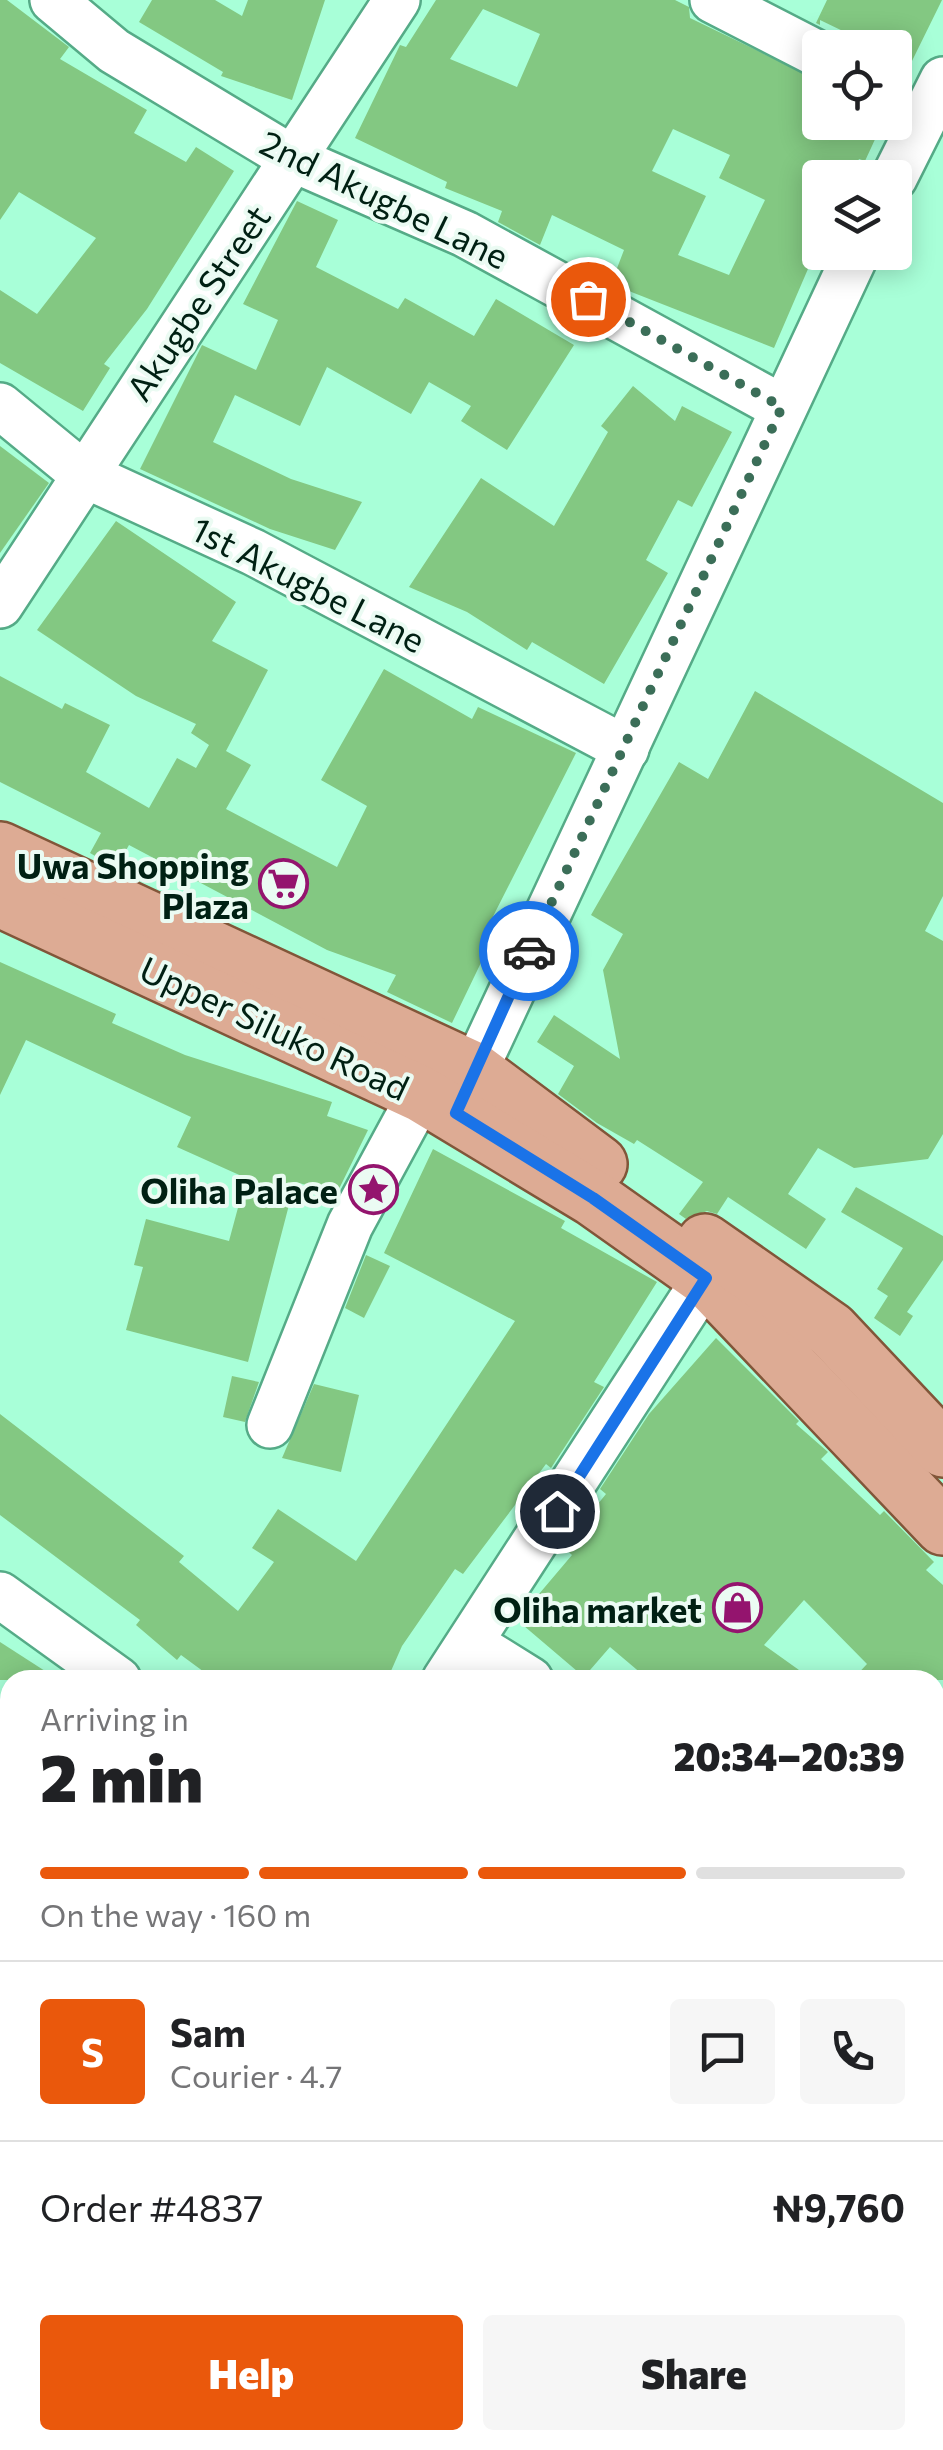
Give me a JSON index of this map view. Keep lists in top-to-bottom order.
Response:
{
  "streets": {
    "main road": ["Upper Siluko Road"],
    "street": ["2nd Akugbe Lane", "Akugbe Street", "1st Akugbe Lane"]
  },
  "crossings": [
    ["2nd Akugbe Lane", "Akugbe Street"],
    ["Akugbe Street", "1st Akugbe Lane"]
  ],
  "places": {
    "supermarket": ["Uwa Shopping Plaza"],
    "place": ["Oliha Palace"],
    "shop": ["Oliha market"]
  },
  "page": {
    "heading": ["2 min", "Arriving in", "20:34–20:39"],
    "panel": [
      "Sam",
      "Courier · 4.7",
      "Order #4837",
      "₦9,760"
    ],
    "bar": "On the way · 160 m",
    "round": "S",
    "buttons": ["Help", "Share"]
  }
}
